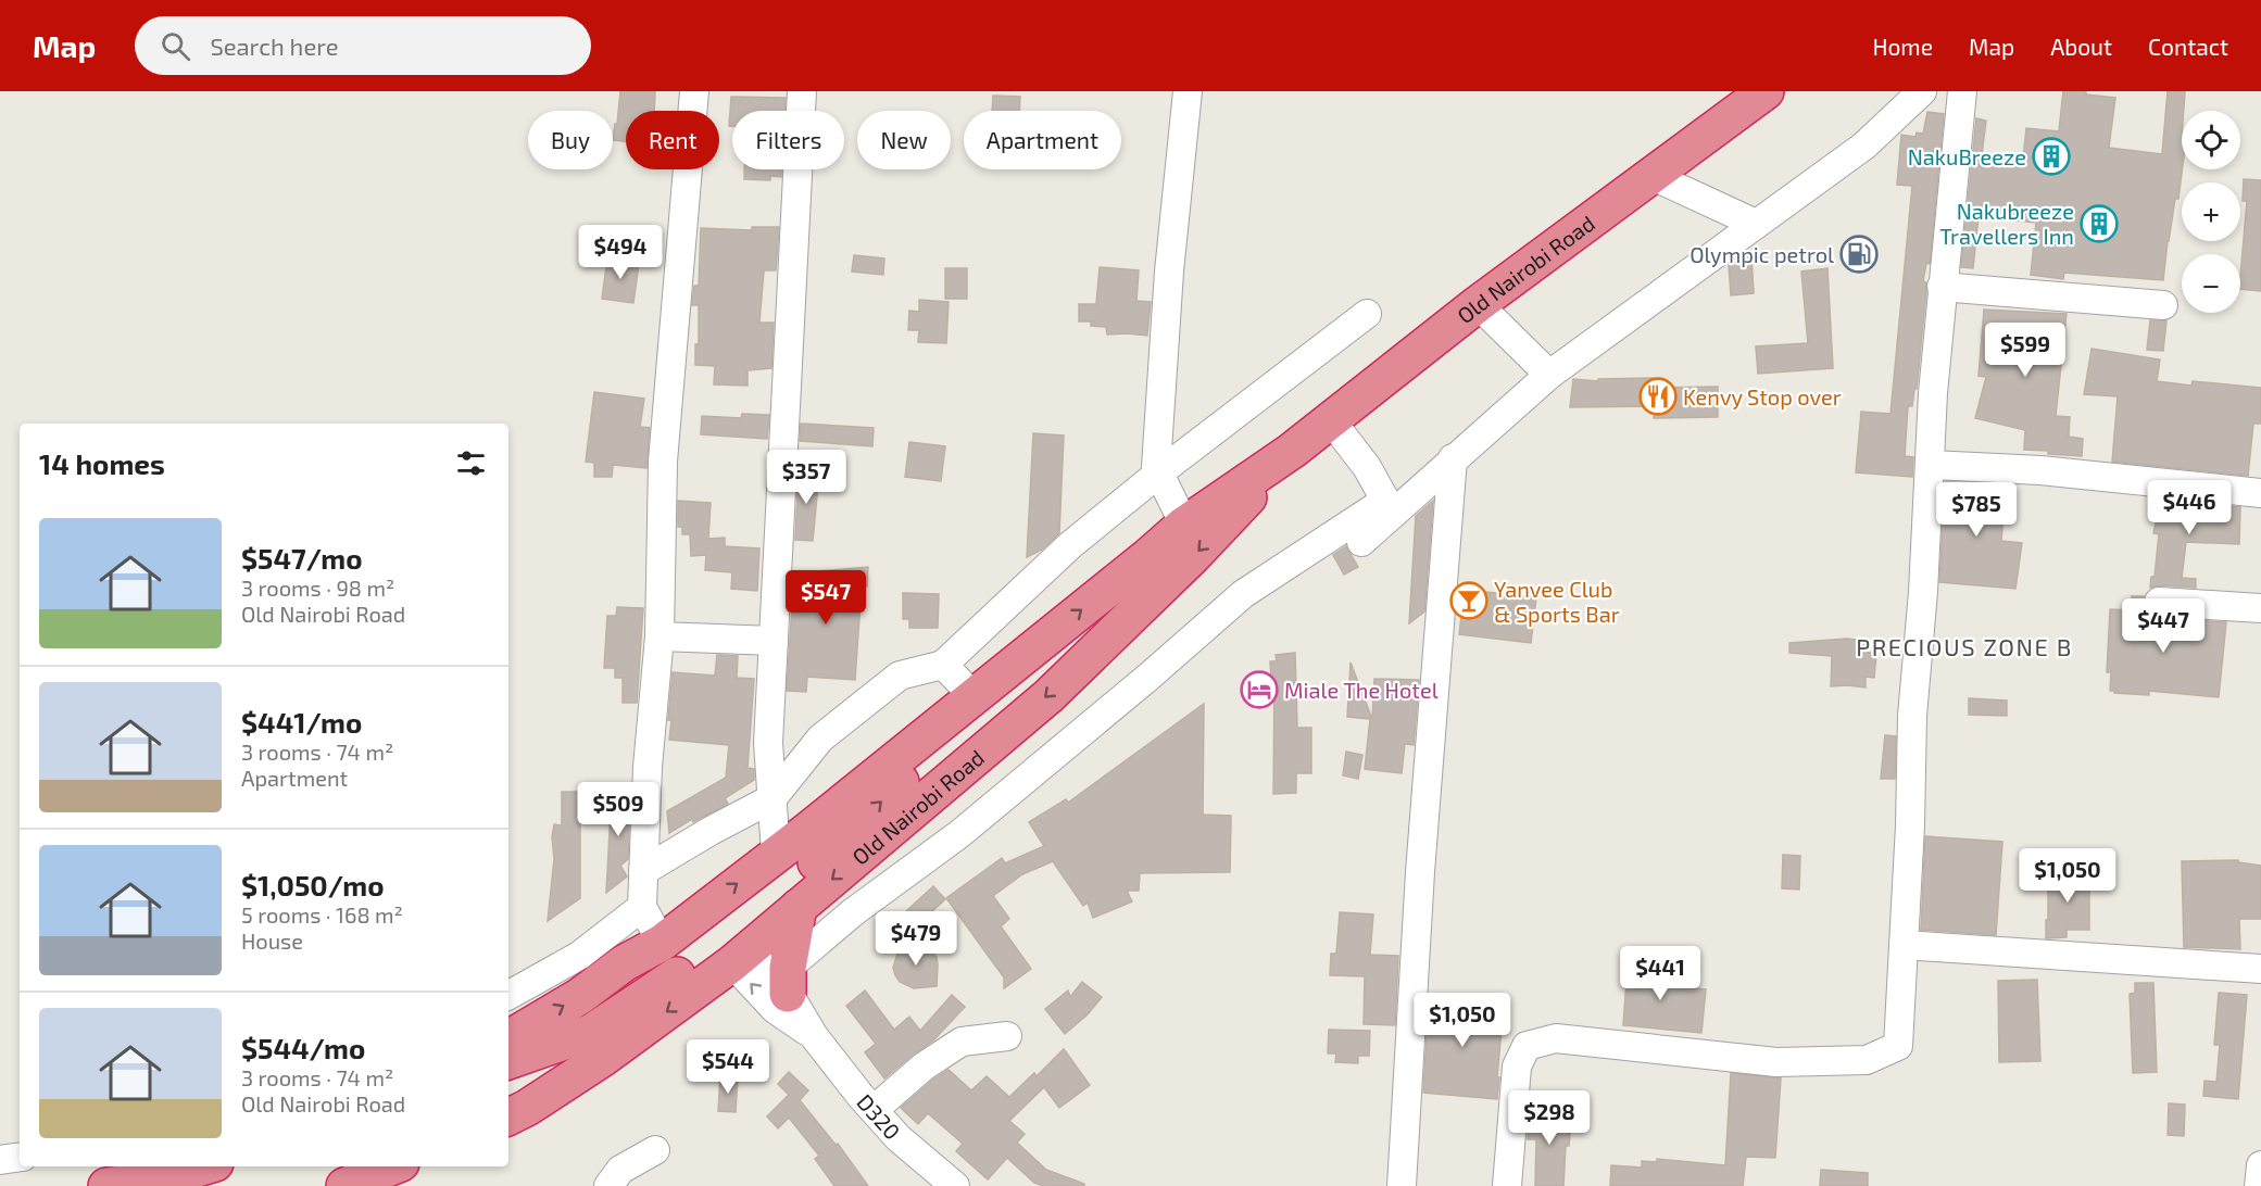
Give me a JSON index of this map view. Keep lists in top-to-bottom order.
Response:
{
  "streets": {
    "highway": ["Old Nairobi Road"],
    "street": ["D320"]
  },
  "crossings": [
    ["Old Nairobi Road", "D320"]
  ],
  "districts": ["PRECIOUS ZONE B"],
  "places": {
    "building": ["NakuBreeze", "Nakubreeze Travellers Inn"],
    "fuel station": ["Olympic petrol"],
    "restaurant": ["Kenvy Stop over"],
    "bar": ["Yanvee Club & Sports Bar"],
    "hotel": ["Miale The Hotel"]
  },
  "page": {
    "header": "Map",
    "search": "Search here",
    "nav": [
      "Home",
      "Map",
      "About",
      "Contact"
    ],
    "map_buttons": ["+", "−"],
    "chip": [
      "Buy",
      "Rent",
      "Filters",
      "New",
      "Apartment"
    ],
    "price": [
      "$494",
      "$599",
      "$357",
      "$446",
      "$785",
      "$547",
      "$447",
      "$509",
      "$1,050",
      "$479",
      "$441",
      "$1,050",
      "$544",
      "$298"
    ],
    "heading": "14 homes",
    "list": [
      {
        "name": "$547/mo",
        "note": "3 rooms · 98 m² · Old Nairobi Road"
      },
      {
        "name": "$441/mo",
        "note": "3 rooms · 74 m² · Apartment"
      },
      {
        "name": "$1,050/mo",
        "note": "5 rooms · 168 m² · House"
      },
      {
        "name": "$544/mo",
        "note": "3 rooms · 74 m² · Old Nairobi Road"
      }
    ]
  }
}
